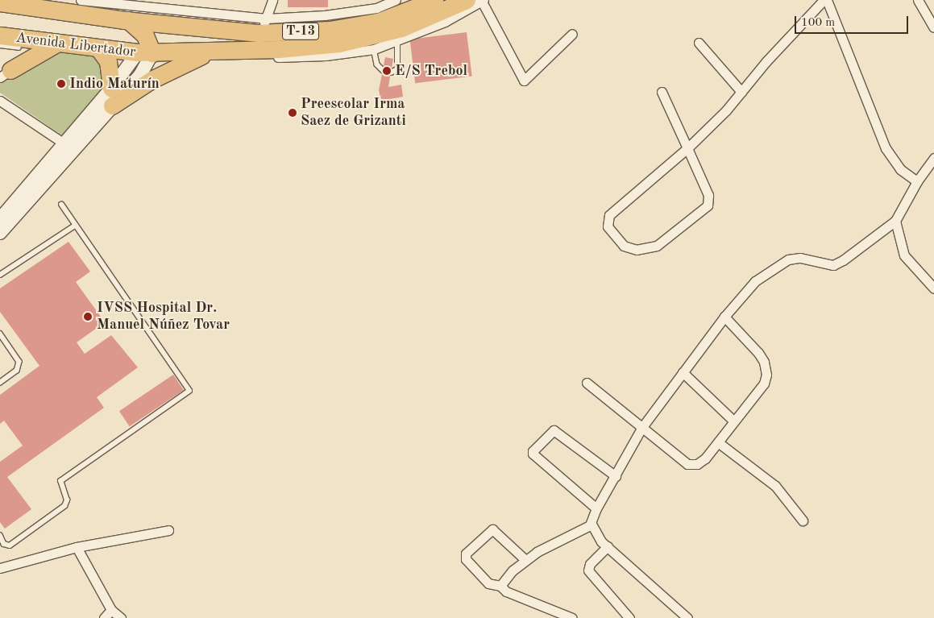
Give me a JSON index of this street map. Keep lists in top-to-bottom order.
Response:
{
  "streets": {
    "highway": ["T-13", "Avenida Libertador"]
  },
  "crossings": [
    ["T-13", "Avenida Libertador"]
  ],
  "places": [
    "E/S Trebol",
    "Indio Maturín",
    "Preescolar Irma Saez de Grizanti",
    "IVSS Hospital Dr. Manuel Núñez Tovar"
  ],
  "scale_bar": "100 m"
}
